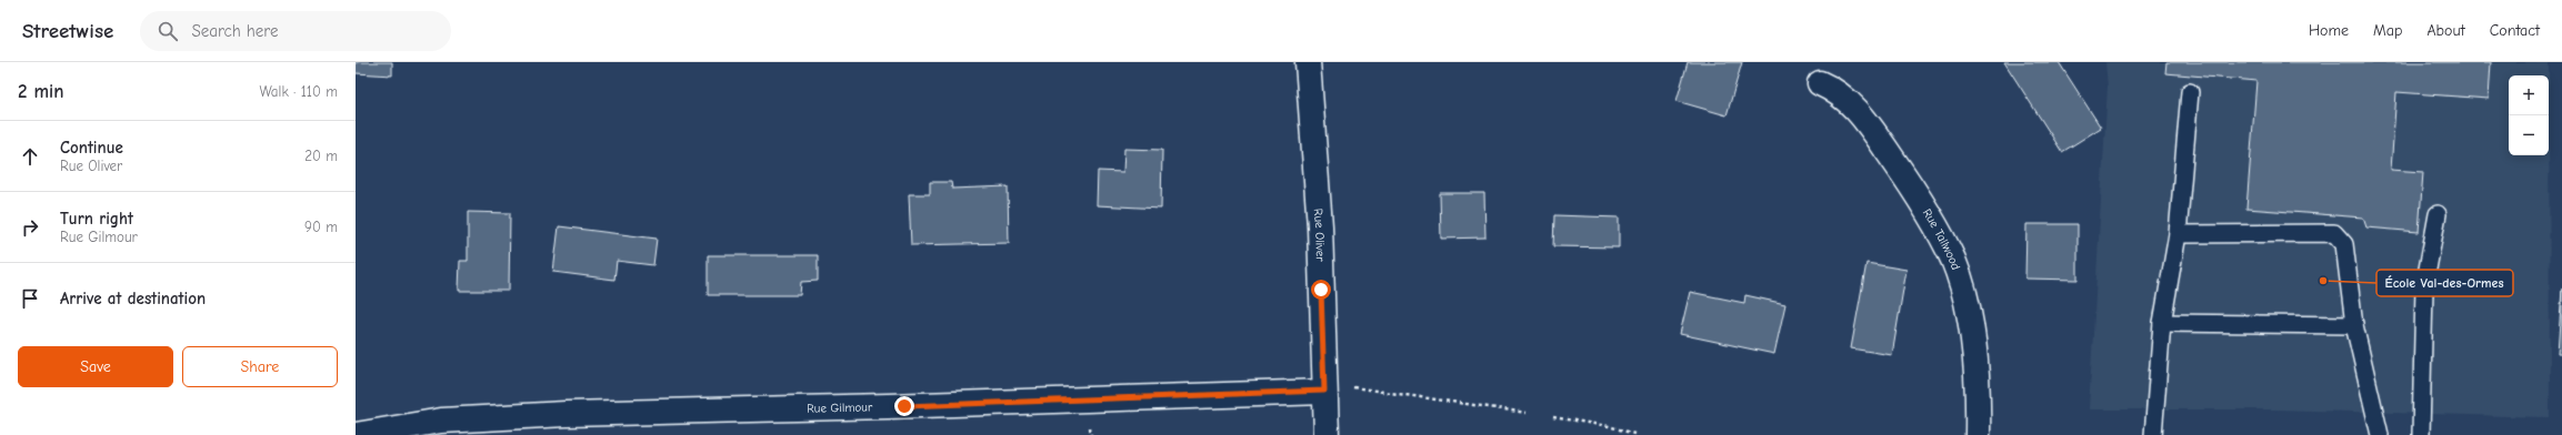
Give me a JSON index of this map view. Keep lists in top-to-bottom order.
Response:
{
  "streets": {
    "street": ["Rue Oliver", "Rue Tallwood", "Rue Gilmour"]
  },
  "crossings": [
    ["Rue Oliver", "Rue Gilmour"]
  ],
  "places": ["École Val-des-Ormes"],
  "page": {
    "header": "Streetwise",
    "search": "Search here",
    "nav": [
      "Home",
      "Map",
      "About",
      "Contact"
    ],
    "heading": ["2 min", "Walk · 110 m"],
    "map_buttons": ["+", "−"],
    "list": [
      ["Continue", "Rue Oliver", "20 m"],
      ["Turn right", "Rue Gilmour", "90 m"],
      "Arrive at destination"
    ],
    "buttons": ["Save", "Share"]
  }
}
